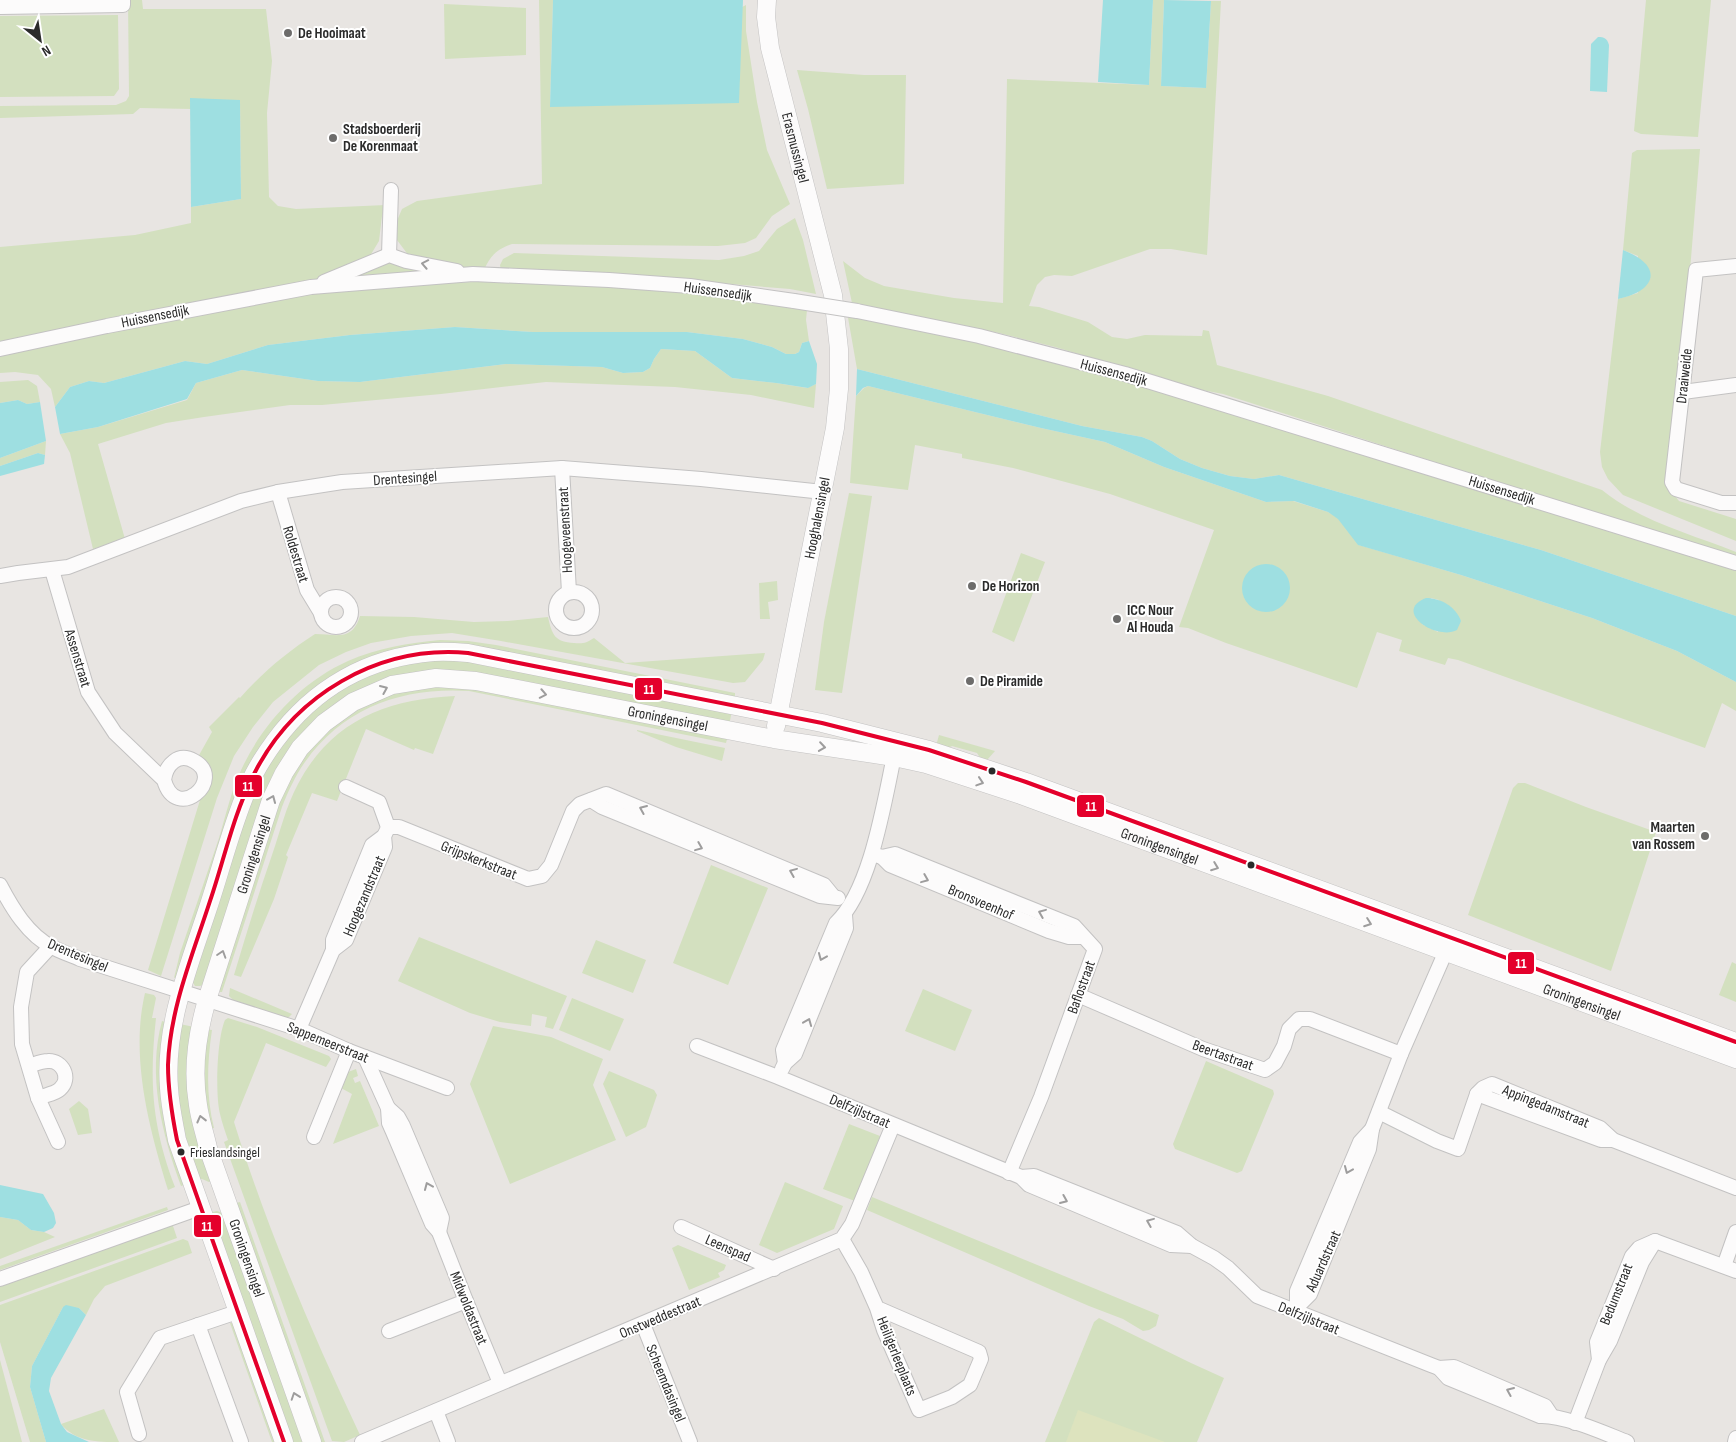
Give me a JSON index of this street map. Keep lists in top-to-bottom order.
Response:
{
  "streets": {
    "street": [
      "Erasmussingel",
      "Huissensedijk",
      "Draaiweide",
      "Drentesingel",
      "Hooghalensingel",
      "Hoogeveenstraat",
      "Roldestraat",
      "Assenstraat",
      "Groningensingel",
      "Grijpskerkstraat",
      "Hoogezandstraat",
      "Bronsveenhof",
      "Baflostraat",
      "Sappemeerstraat",
      "Beertastraat",
      "Appingedamstraat",
      "Delfzijlstraat",
      "Leenspad",
      "Aduardstraat",
      "Bedumstraat",
      "Midwoldastraat",
      "Onstweddestraat",
      "Heiligerleeplaats",
      "Scheemdasingel"
    ]
  },
  "crossings": [
    ["Erasmussingel", "Hooghalensingel"],
    ["Drentesingel", "Hooghalensingel"],
    ["Drentesingel", "Hoogeveenstraat"],
    ["Drentesingel", "Roldestraat"],
    ["Drentesingel", "Assenstraat"],
    ["Drentesingel", "Groningensingel"],
    ["Drentesingel", "Sappemeerstraat"],
    ["Hooghalensingel", "Groningensingel"],
    ["Groningensingel", "Sappemeerstraat"],
    ["Groningensingel", "Aduardstraat"],
    ["Grijpskerkstraat", "Hoogezandstraat"],
    ["Hoogezandstraat", "Sappemeerstraat"],
    ["Bronsveenhof", "Baflostraat"],
    ["Baflostraat", "Beertastraat"],
    ["Baflostraat", "Delfzijlstraat"],
    ["Sappemeerstraat", "Midwoldastraat"],
    ["Beertastraat", "Aduardstraat"],
    ["Appingedamstraat", "Aduardstraat"],
    ["Delfzijlstraat", "Aduardstraat"],
    ["Delfzijlstraat", "Bedumstraat"],
    ["Leenspad", "Onstweddestraat"],
    ["Midwoldastraat", "Onstweddestraat"],
    ["Onstweddestraat", "Heiligerleeplaats"],
    ["Onstweddestraat", "Scheemdasingel"]
  ],
  "places": [
    "De Hooimaat",
    "Stadsboerderij De Korenmaat",
    "De Horizon",
    "ICC Nour Al Houda",
    "De Piramide",
    "Maarten van Rossem",
    "Frieslandsingel"
  ],
  "lines": ["transit line 11"],
  "north": "bottom right"
}
